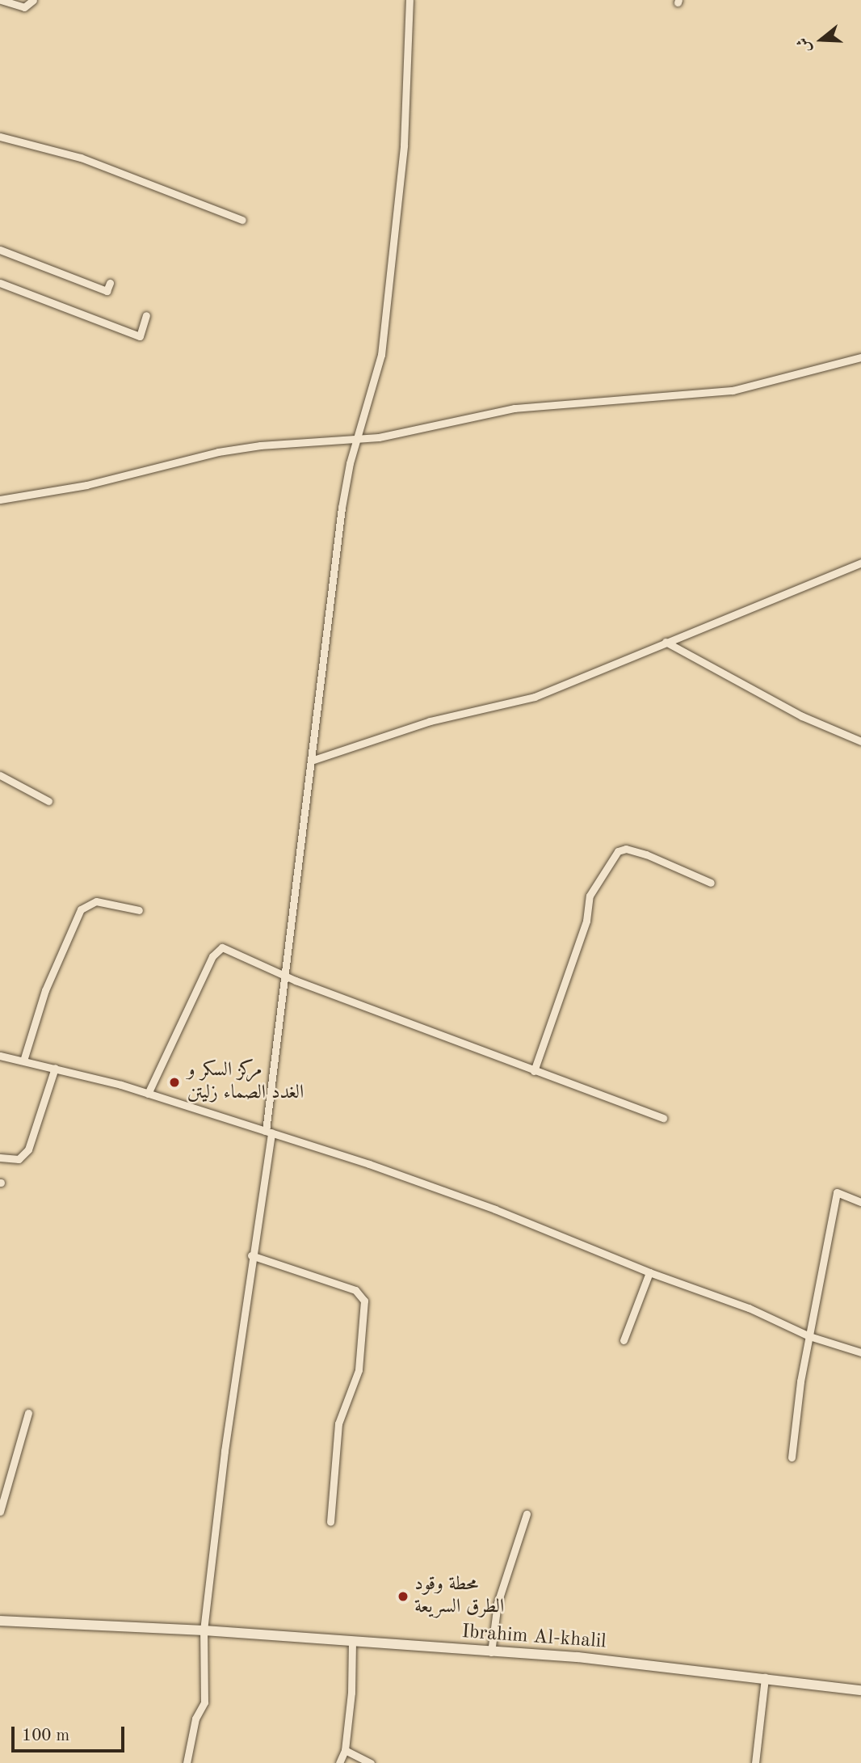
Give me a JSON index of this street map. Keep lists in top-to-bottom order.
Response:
{
  "streets": {
    "street": ["Ibrahim Al-khalil"]
  },
  "places": ["مركز السكر و الغدد الصماء زليتن", "محطة وقود الطرق السريعة"],
  "scale_bar": "100 m",
  "north": "left"
}
